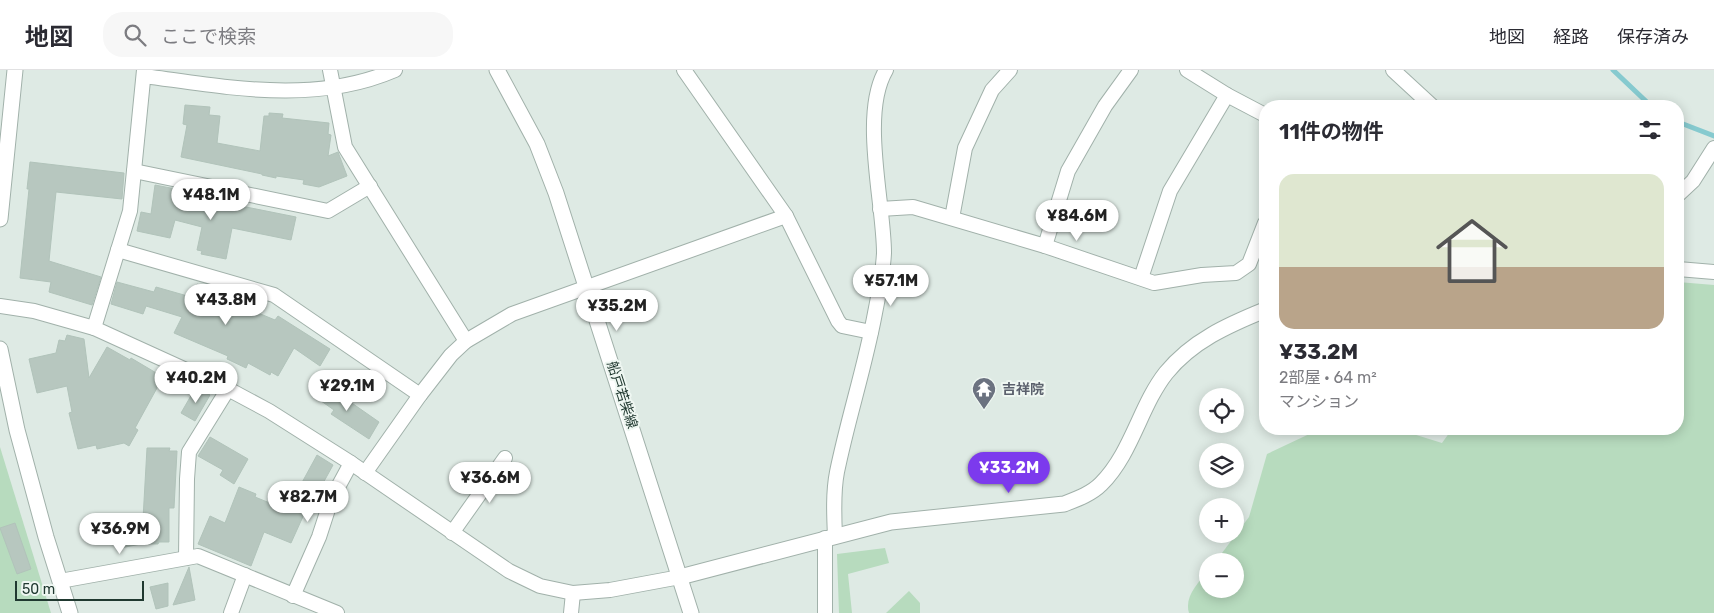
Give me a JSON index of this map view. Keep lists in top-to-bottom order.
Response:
{
  "streets": {
    "street": ["船戸若柴線"]
  },
  "places": {
    "temple": ["吉祥院"]
  },
  "scale_bar": "50 m",
  "page": {
    "header": "地図",
    "search": "ここで検索",
    "nav": ["地図", "経路", "保存済み"],
    "heading": "11件の物件",
    "list": [
      {
        "name": "¥33.2M",
        "note": "2部屋 · 64 m² · マンション"
      }
    ],
    "price": [
      "¥48.1M",
      "¥84.6M",
      "¥57.1M",
      "¥43.8M",
      "¥35.2M",
      "¥40.2M",
      "¥29.1M",
      "¥33.2M",
      "¥36.6M",
      "¥82.7M",
      "¥36.9M"
    ],
    "map_buttons": ["+", "−"],
    "scale": "50 m"
  }
}
